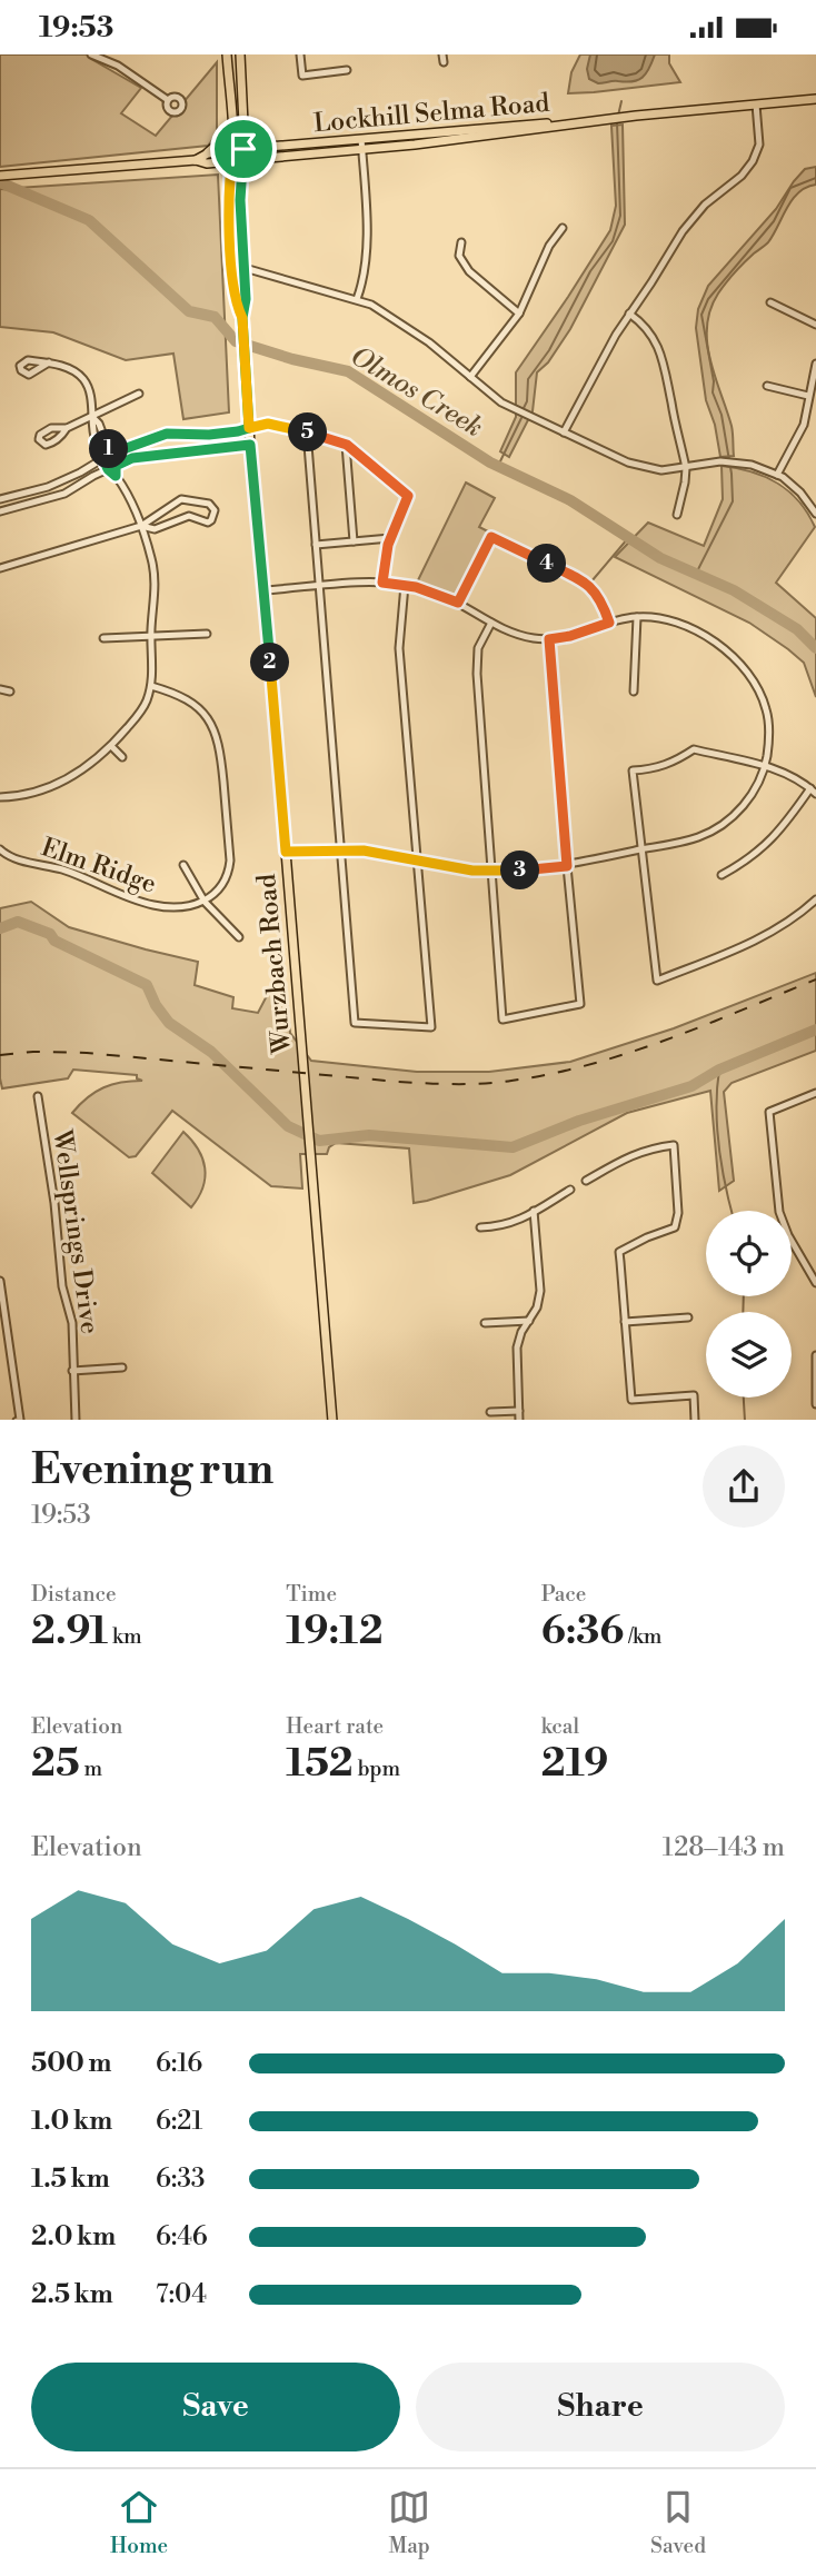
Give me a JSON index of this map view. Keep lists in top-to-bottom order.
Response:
{
  "streets": {
    "main road": ["Lockhill Selma Road", "Wurzbach Road"],
    "street": ["Elm Ridge", "Wellsprings Drive"]
  },
  "crossings": [
    ["Lockhill Selma Road", "Wurzbach Road"]
  ],
  "water": ["Olmos Creek"],
  "page": {
    "status": "19:53",
    "pins": [
      "5",
      "1",
      "4",
      "2",
      "3"
    ],
    "heading": ["Evening run", "19:53"],
    "stats": [
      ["Distance", "2.91 km"],
      ["Time", "19:12"],
      ["Pace", "6:36 /km"],
      ["Elevation", "25 m"],
      ["Heart rate", "152 bpm"],
      ["kcal", "219"]
    ],
    "chart": ["Elevation", "128–143 m"],
    "list": [
      {
        "name": "500 m",
        "note": "6:16"
      },
      {
        "name": "1.0 km",
        "note": "6:21"
      },
      {
        "name": "1.5 km",
        "note": "6:33"
      },
      {
        "name": "2.0 km",
        "note": "6:46"
      },
      {
        "name": "2.5 km",
        "note": "7:04"
      }
    ],
    "buttons": ["Save", "Share"],
    "tabs": ["Home", "Map", "Saved"]
  }
}
